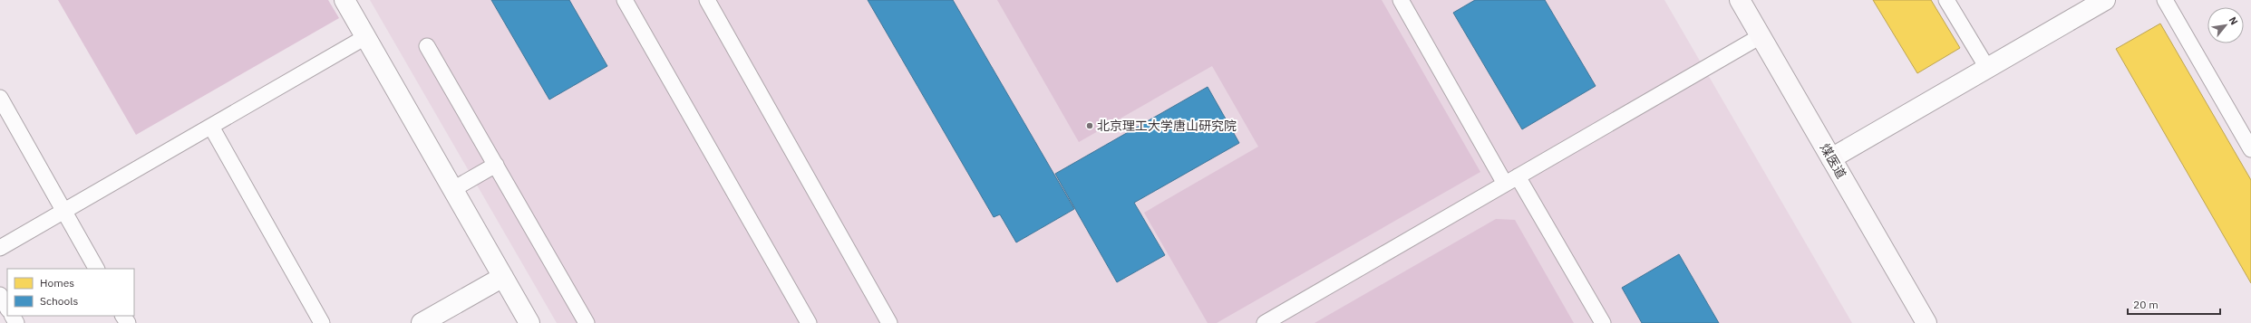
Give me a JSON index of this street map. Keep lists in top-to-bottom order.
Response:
{
  "streets": {
    "street": ["煤医道"]
  },
  "places": ["北京理工大学唐山研究院"],
  "legend": ["Homes", "Schools"],
  "scale_bar": "20 m",
  "north": "top right"
}
